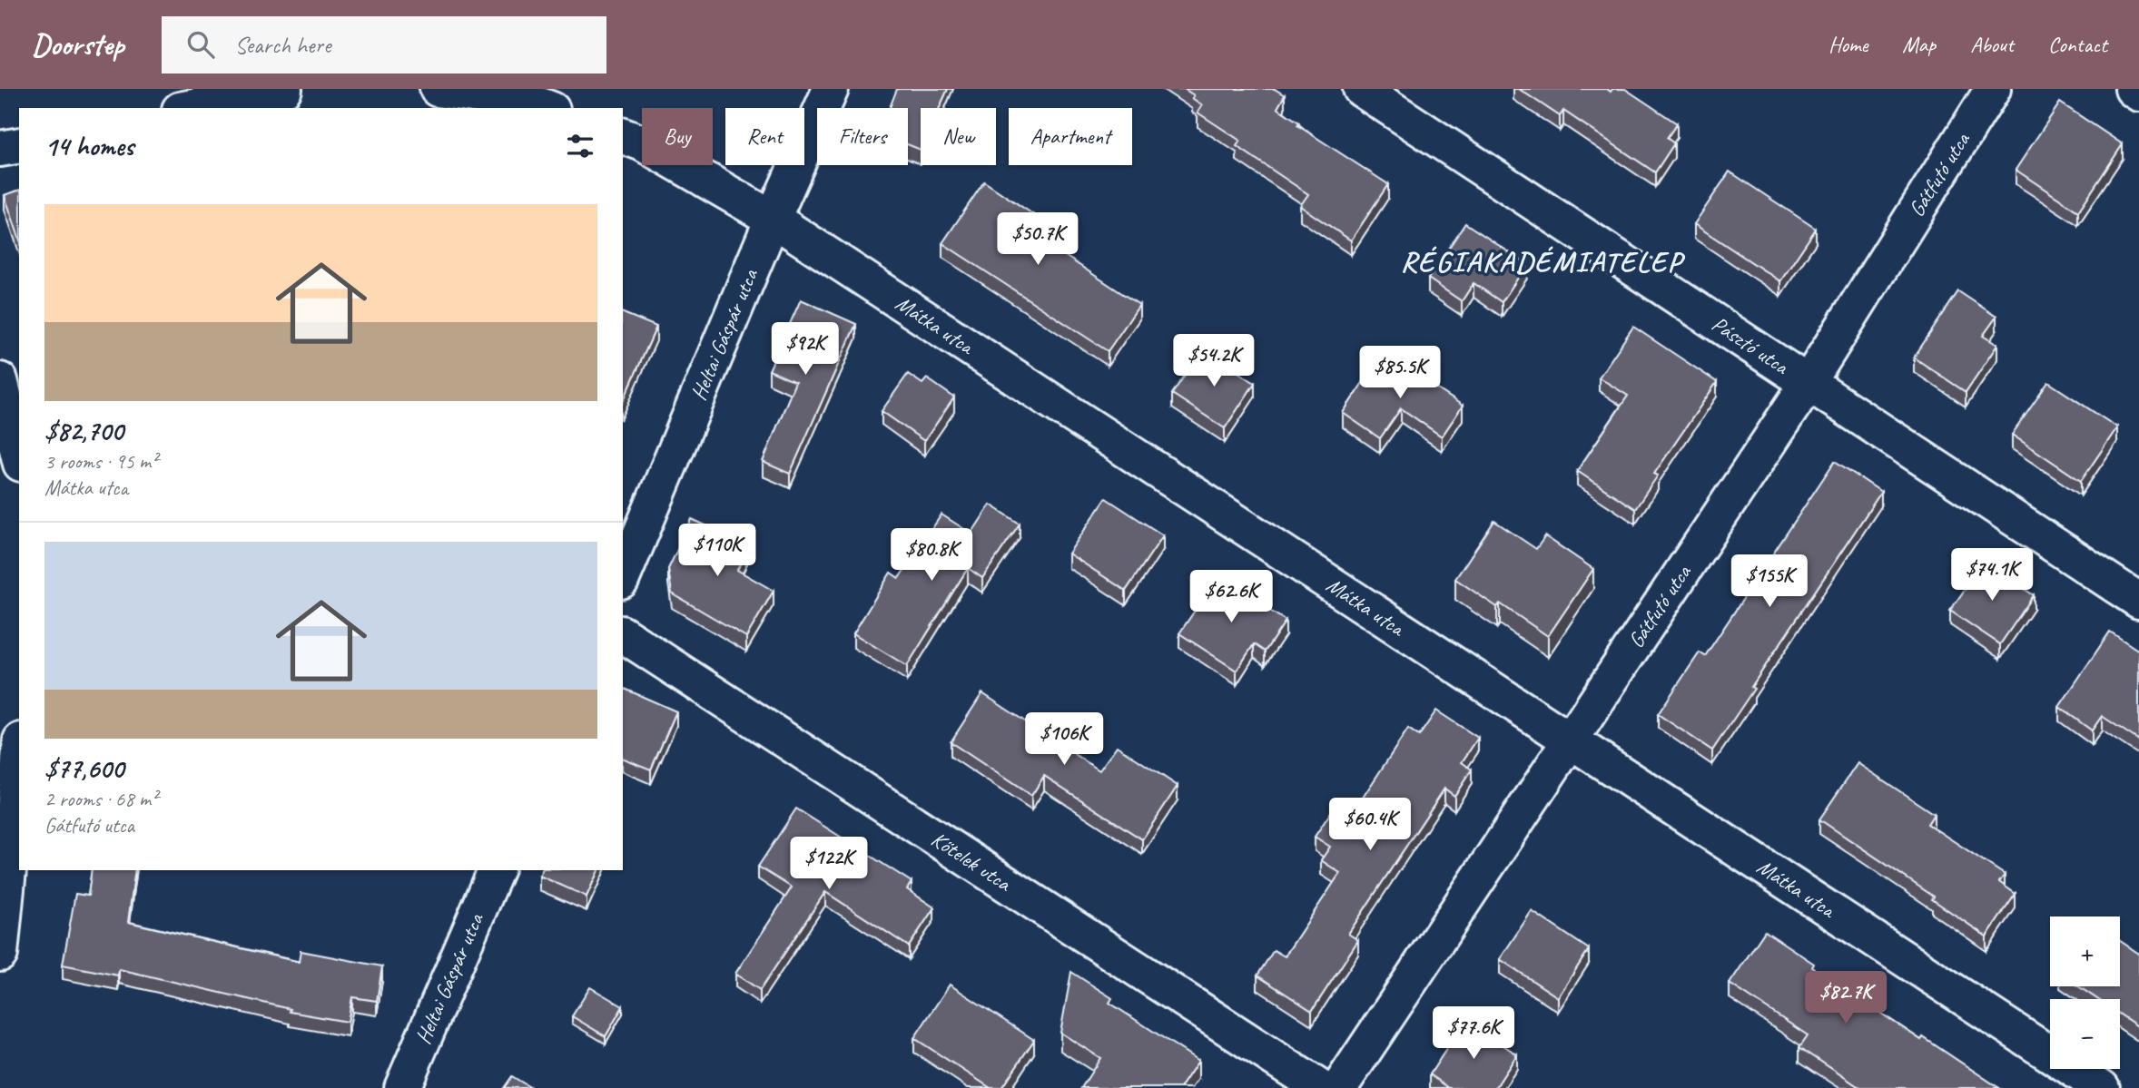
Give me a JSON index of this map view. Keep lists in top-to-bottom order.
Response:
{
  "streets": {
    "street": [
      "Gátfutó utca",
      "Mátka utca",
      "Heltai Gáspár utca",
      "Pásztó utca",
      "Kőtelek utca"
    ]
  },
  "crossings": [
    ["Gátfutó utca", "Mátka utca"],
    ["Gátfutó utca", "Pásztó utca"],
    ["Mátka utca", "Heltai Gáspár utca"]
  ],
  "districts": ["RÉGIAKADÉMIATELEP"],
  "page": {
    "header": "Doorstep",
    "search": "Search here",
    "nav": [
      "Home",
      "Map",
      "About",
      "Contact"
    ],
    "chip": [
      "Buy",
      "Rent",
      "Filters",
      "New",
      "Apartment"
    ],
    "heading": "14 homes",
    "list": [
      {
        "name": "$82,700",
        "note": "3 rooms · 95 m² · Mátka utca"
      },
      {
        "name": "$77,600",
        "note": "2 rooms · 68 m² · Gátfutó utca"
      }
    ],
    "price": [
      "$50.7K",
      "$92K",
      "$54.2K",
      "$85.5K",
      "$110K",
      "$80.8K",
      "$74.1K",
      "$155K",
      "$62.6K",
      "$106K",
      "$60.4K",
      "$122K",
      "$82.7K",
      "$77.6K"
    ],
    "map_buttons": ["+", "−"]
  }
}
